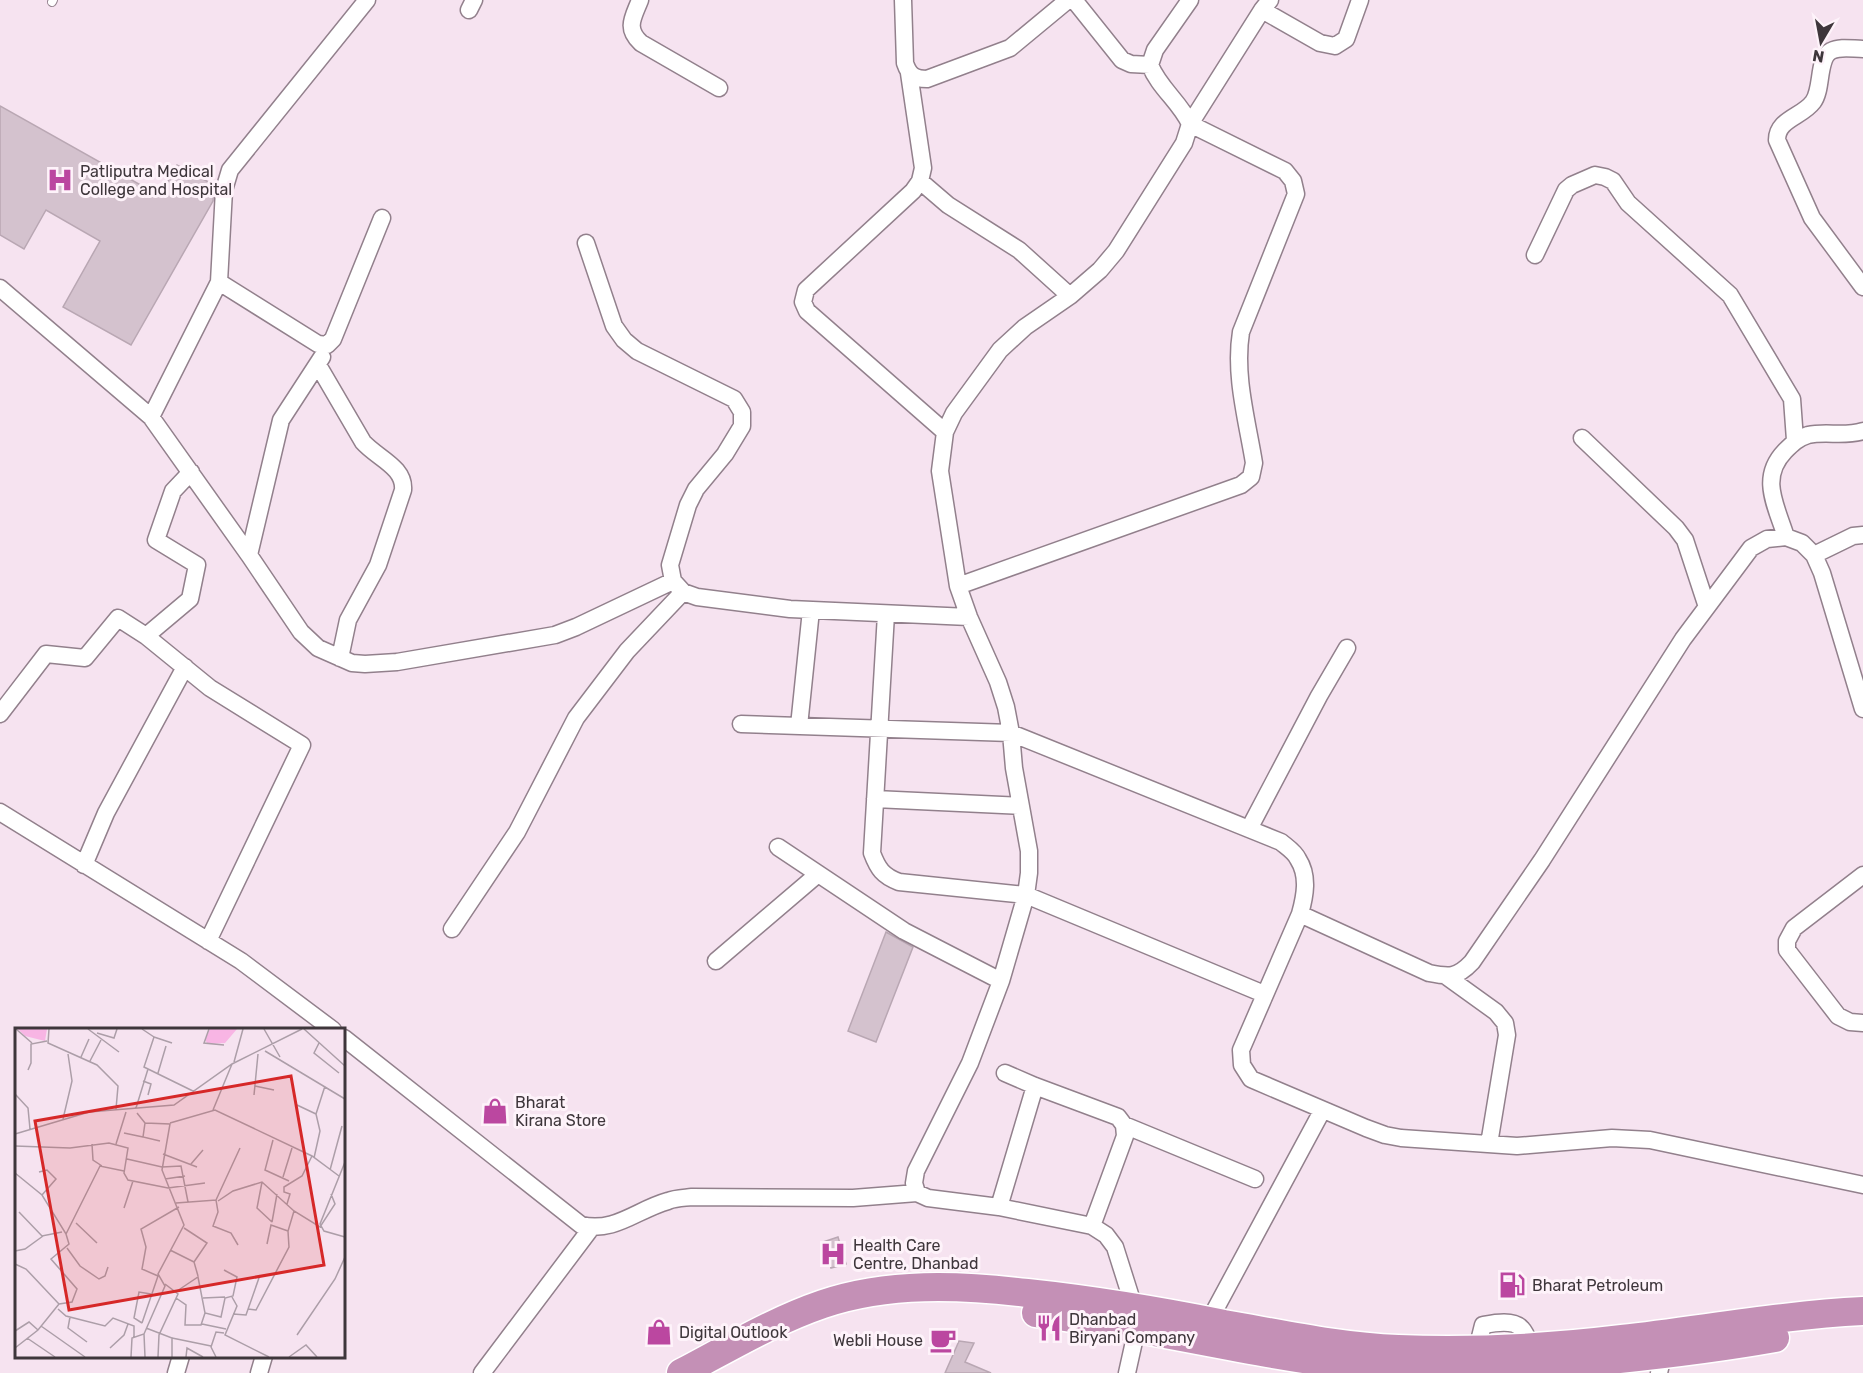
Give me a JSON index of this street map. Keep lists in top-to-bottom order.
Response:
{
  "places": {
    "hospital": ["Patliputra Medical College and Hospital", "Health Care Centre, Dhanbad"],
    "shop": ["Bharat Kirana Store", "Digital Outlook"],
    "fuel station": ["Bharat Petroleum"],
    "restaurant": ["Dhanbad Biryani Company"],
    "cafe": ["Webli House"]
  },
  "north": "bottom"
}
